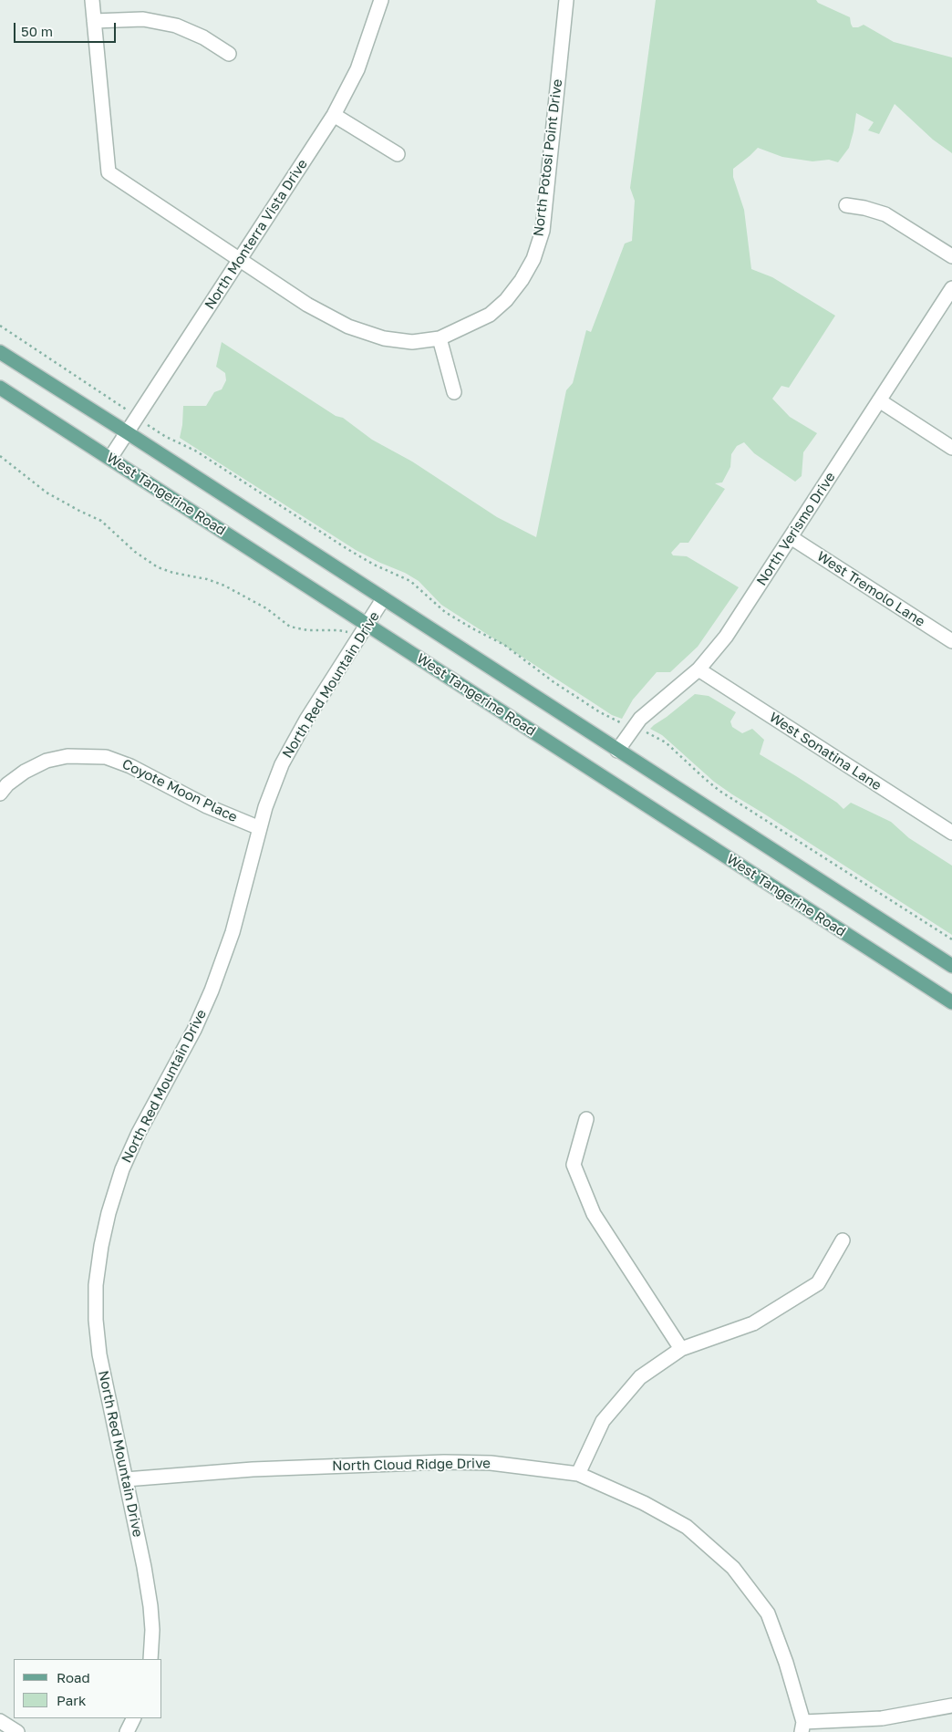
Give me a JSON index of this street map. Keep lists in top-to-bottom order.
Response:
{
  "streets": {
    "main road": ["West Tangerine Road"],
    "street": [
      "North Potosi Point Drive",
      "North Monterra Vista Drive",
      "North Verismo Drive",
      "West Tremolo Lane",
      "North Red Mountain Drive",
      "West Sonatina Lane",
      "Coyote Moon Place",
      "North Cloud Ridge Drive"
    ]
  },
  "crossings": [
    ["North Potosi Point Drive", "North Monterra Vista Drive"],
    ["North Monterra Vista Drive", "West Tangerine Road"],
    ["West Tangerine Road", "North Red Mountain Drive"],
    ["North Verismo Drive", "West Tremolo Lane"],
    ["North Verismo Drive", "West Sonatina Lane"],
    ["North Red Mountain Drive", "Coyote Moon Place"],
    ["North Red Mountain Drive", "North Cloud Ridge Drive"]
  ],
  "legend": ["Road", "Park"],
  "scale_bar": "50 m"
}
